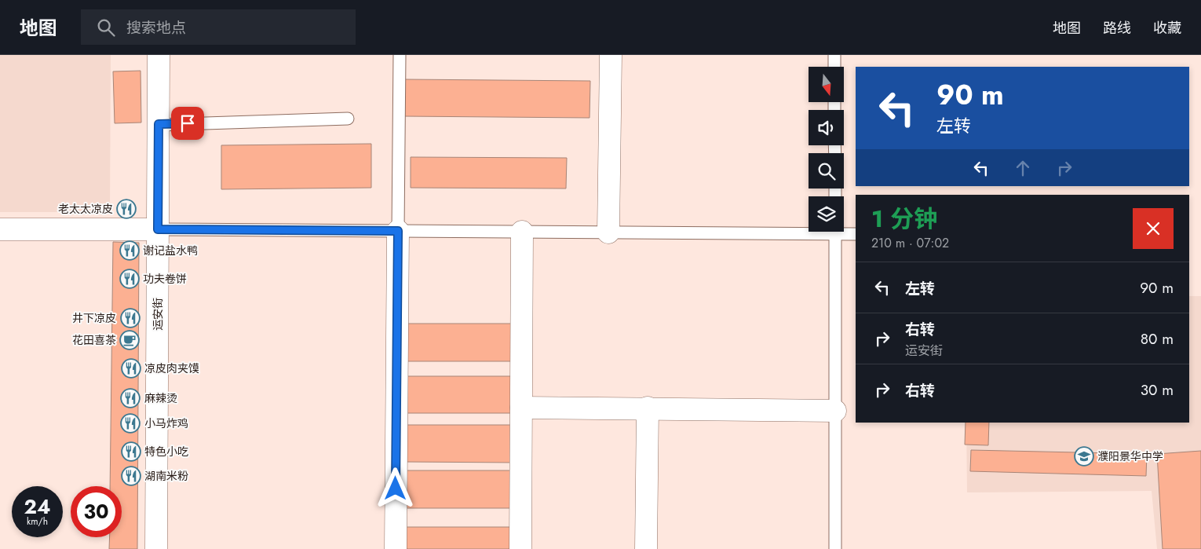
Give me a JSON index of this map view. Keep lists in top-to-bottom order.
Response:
{
  "streets": {
    "street": ["运安街"]
  },
  "places": {
    "restaurant": [
      "老太太凉皮",
      "谢记盐水鸭",
      "功夫卷饼",
      "井下凉皮",
      "凉皮肉夹馍",
      "麻辣烫",
      "小马炸鸡",
      "特色小吃",
      "湖南米粉"
    ],
    "cafe": ["花田喜茶"],
    "school or university": ["濮阳景华中学"]
  },
  "north": "bottom",
  "page": {
    "header": "地图",
    "search": "搜索地点",
    "nav": ["地图", "路线", "收藏"],
    "turn": ["90 m", "左转"],
    "heading": ["1 分钟", "210 m · 07:02"],
    "list": [
      {
        "name": "左转",
        "value": "90 m"
      },
      {
        "name": "右转",
        "note": "运安街",
        "value": "80 m"
      },
      {
        "name": "右转",
        "value": "30 m"
      }
    ],
    "speed": "24 km/h",
    "limit": "30"
  }
}
